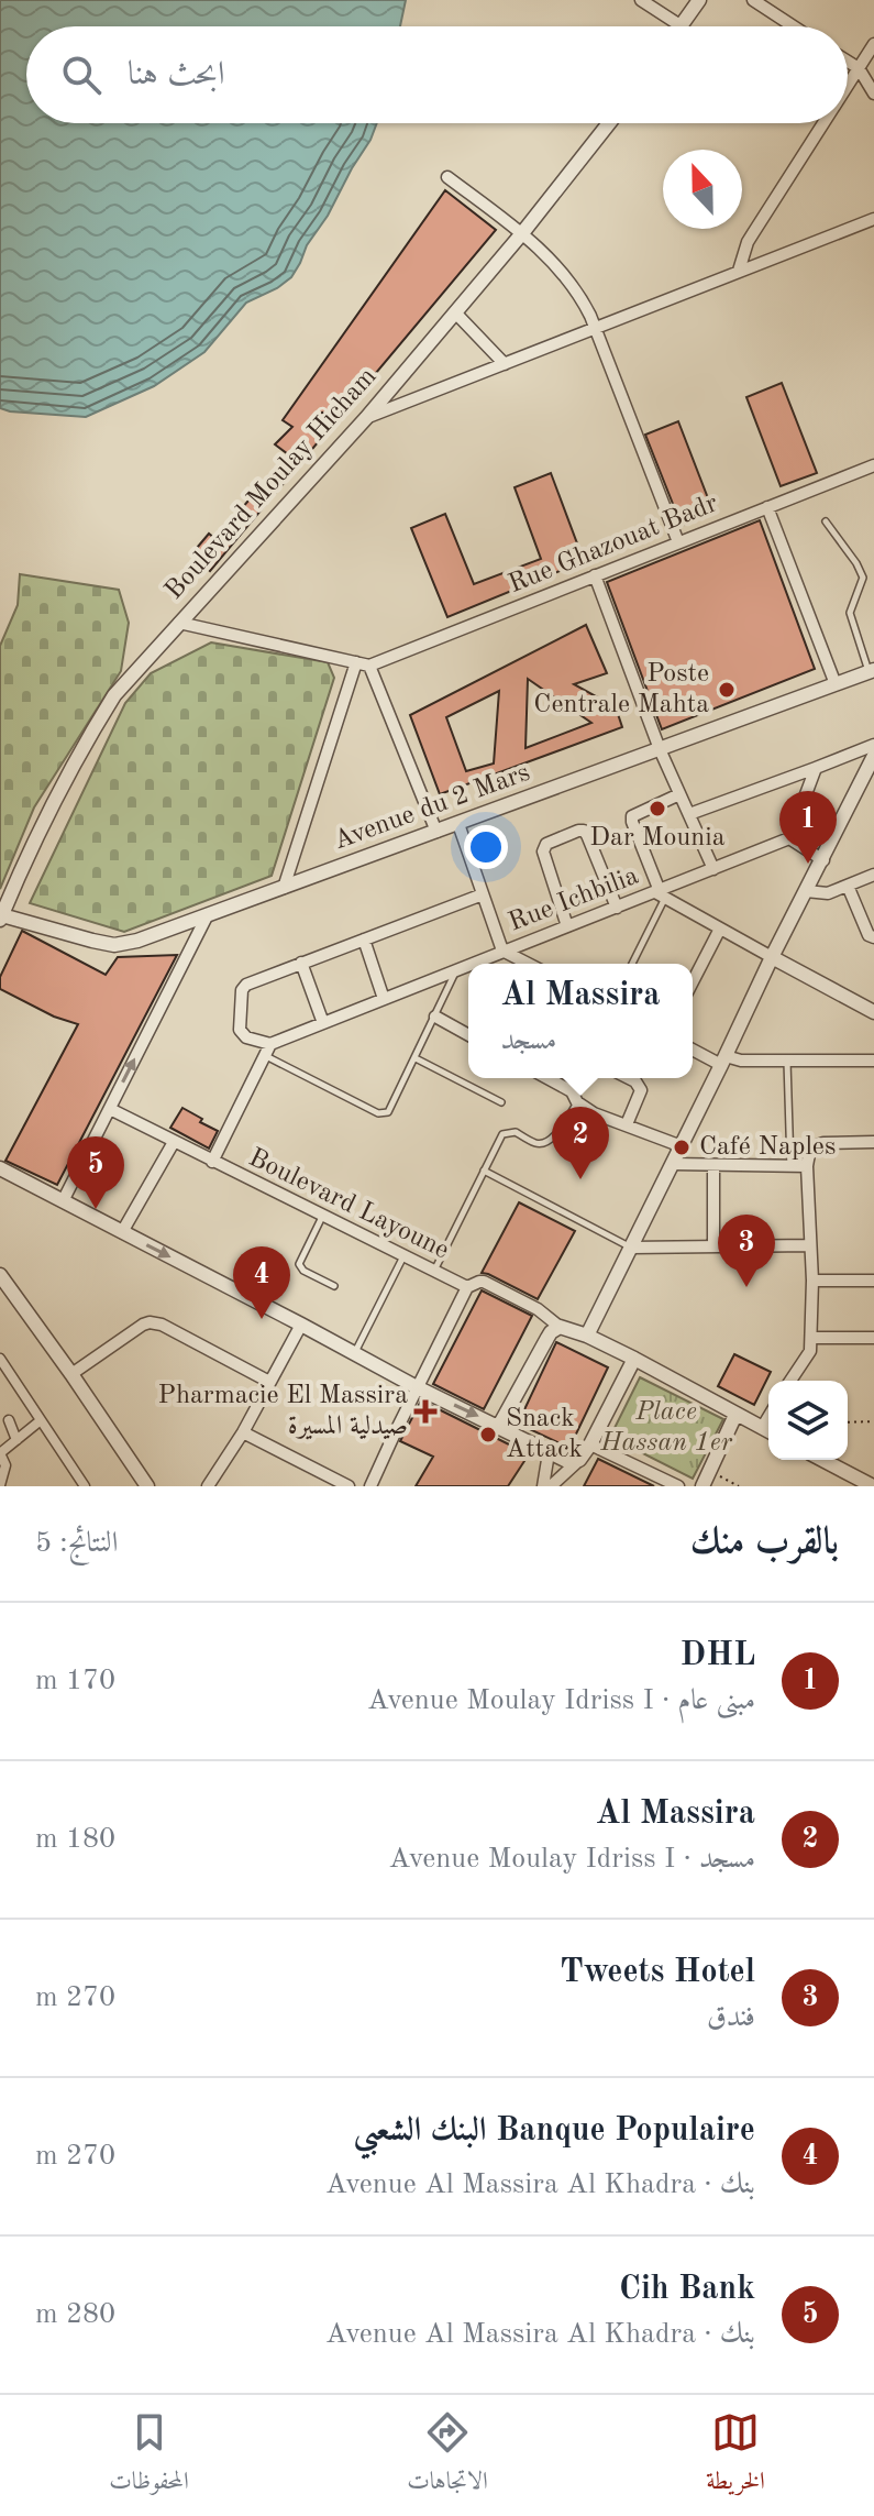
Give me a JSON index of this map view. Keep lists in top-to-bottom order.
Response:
{
  "streets": {
    "street": [
      "Boulevard Moulay Hicham",
      "Rue Ghazouat Badr",
      "Avenue du 2 Mars",
      "Rue Ichbilia",
      "Boulevard Layoune"
    ]
  },
  "crossings": [
    ["Boulevard Moulay Hicham", "Avenue du 2 Mars"]
  ],
  "parks": ["Place Hassan 1er"],
  "places": {
    "other": [
      "Poste Centrale Mahta",
      "Dar Mounia",
      "Café Naples",
      "Snack Attack"
    ],
    "health": ["Pharmacie El Massira صيدلية المسيرة"]
  },
  "north": "top",
  "page": {
    "search": "ابحث هنا",
    "pins": [
      "1",
      "2",
      "5",
      "3",
      "4"
    ],
    "popup": ["Al Massira", "مسجد"],
    "heading": ["بالقرب منك", "النتائج: 5"],
    "list": [
      {
        "mark": "1",
        "name": "DHL",
        "note": "مبنى عام · Avenue Moulay Idriss I",
        "value": "170 m"
      },
      {
        "mark": "2",
        "name": "Al Massira",
        "note": "مسجد · Avenue Moulay Idriss I",
        "value": "180 m"
      },
      {
        "mark": "3",
        "name": "Tweets Hotel",
        "note": "فندق",
        "value": "270 m"
      },
      {
        "mark": "4",
        "name": "Banque Populaire البنك الشعبي",
        "note": "بنك · Avenue Al Massira Al Khadra",
        "value": "270 m"
      },
      {
        "mark": "5",
        "name": "Cih Bank",
        "note": "بنك · Avenue Al Massira Al Khadra",
        "value": "280 m"
      }
    ],
    "nav": ["الخريطة", "الاتجاهات", "المحفوظات"]
  }
}
